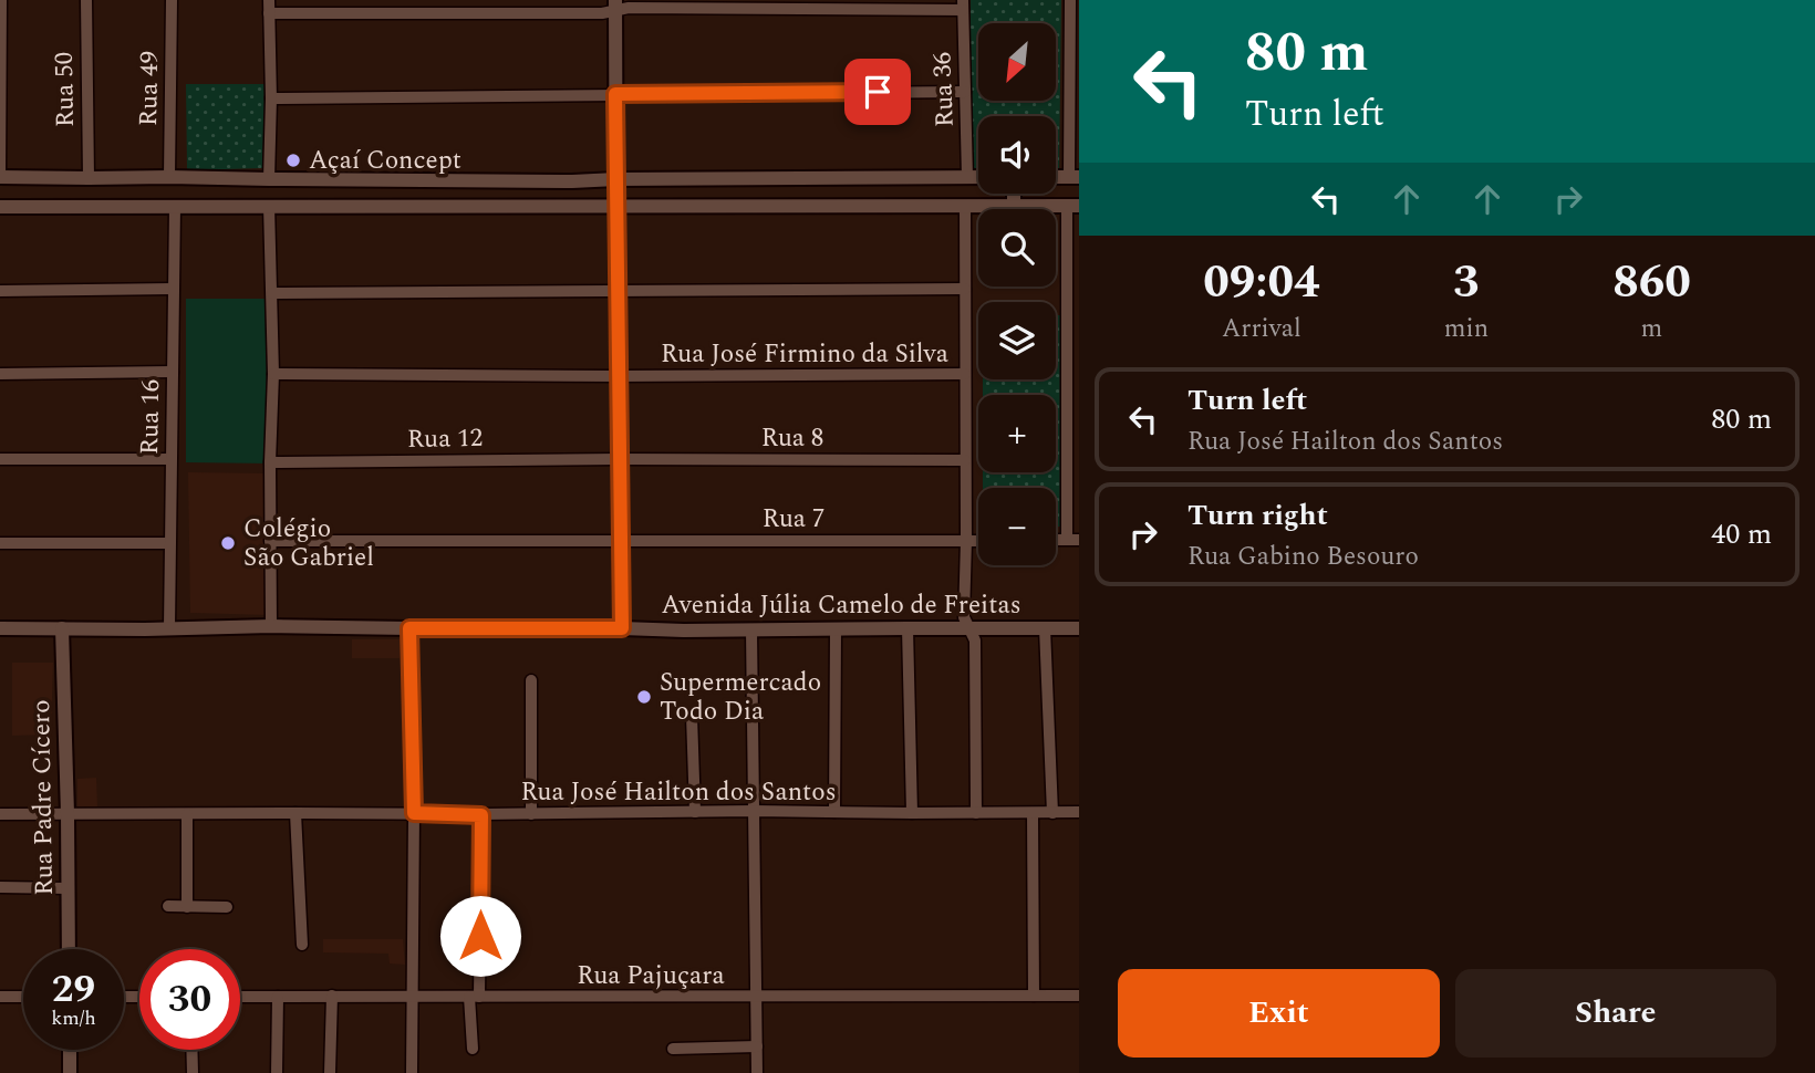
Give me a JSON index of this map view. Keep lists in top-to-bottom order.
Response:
{
  "streets": {
    "street": [
      "Rua 49",
      "Rua 50",
      "Rua 36",
      "Rua José Firmino da Silva",
      "Rua 16",
      "Rua 8",
      "Rua 12",
      "Rua 7",
      "Avenida Júlia Camelo de Freitas",
      "Rua José Hailton dos Santos",
      "Rua Padre Cícero",
      "Rua Pajuçara"
    ]
  },
  "crossings": [
    ["Rua 16", "Avenida Júlia Camelo de Freitas"],
    ["Rua 8", "Rua 12"],
    ["Avenida Júlia Camelo de Freitas", "Rua Padre Cícero"],
    ["Rua José Hailton dos Santos", "Rua Padre Cícero"]
  ],
  "places": ["Açaí Concept", "Colégio São Gabriel", "Supermercado Todo Dia"],
  "north": "bottom left",
  "page": {
    "turn": ["80 m", "Turn left"],
    "map_buttons": ["+", "−"],
    "eta": [
      "09:04",
      "Arrival",
      "3",
      "min",
      "860",
      "m"
    ],
    "list": [
      {
        "name": "Turn left",
        "note": "Rua José Hailton dos Santos",
        "value": "80 m"
      },
      {
        "name": "Turn right",
        "note": "Rua Gabino Besouro",
        "value": "40 m"
      }
    ],
    "speed": "29 km/h",
    "limit": "30",
    "buttons": ["Exit", "Share"]
  }
}
